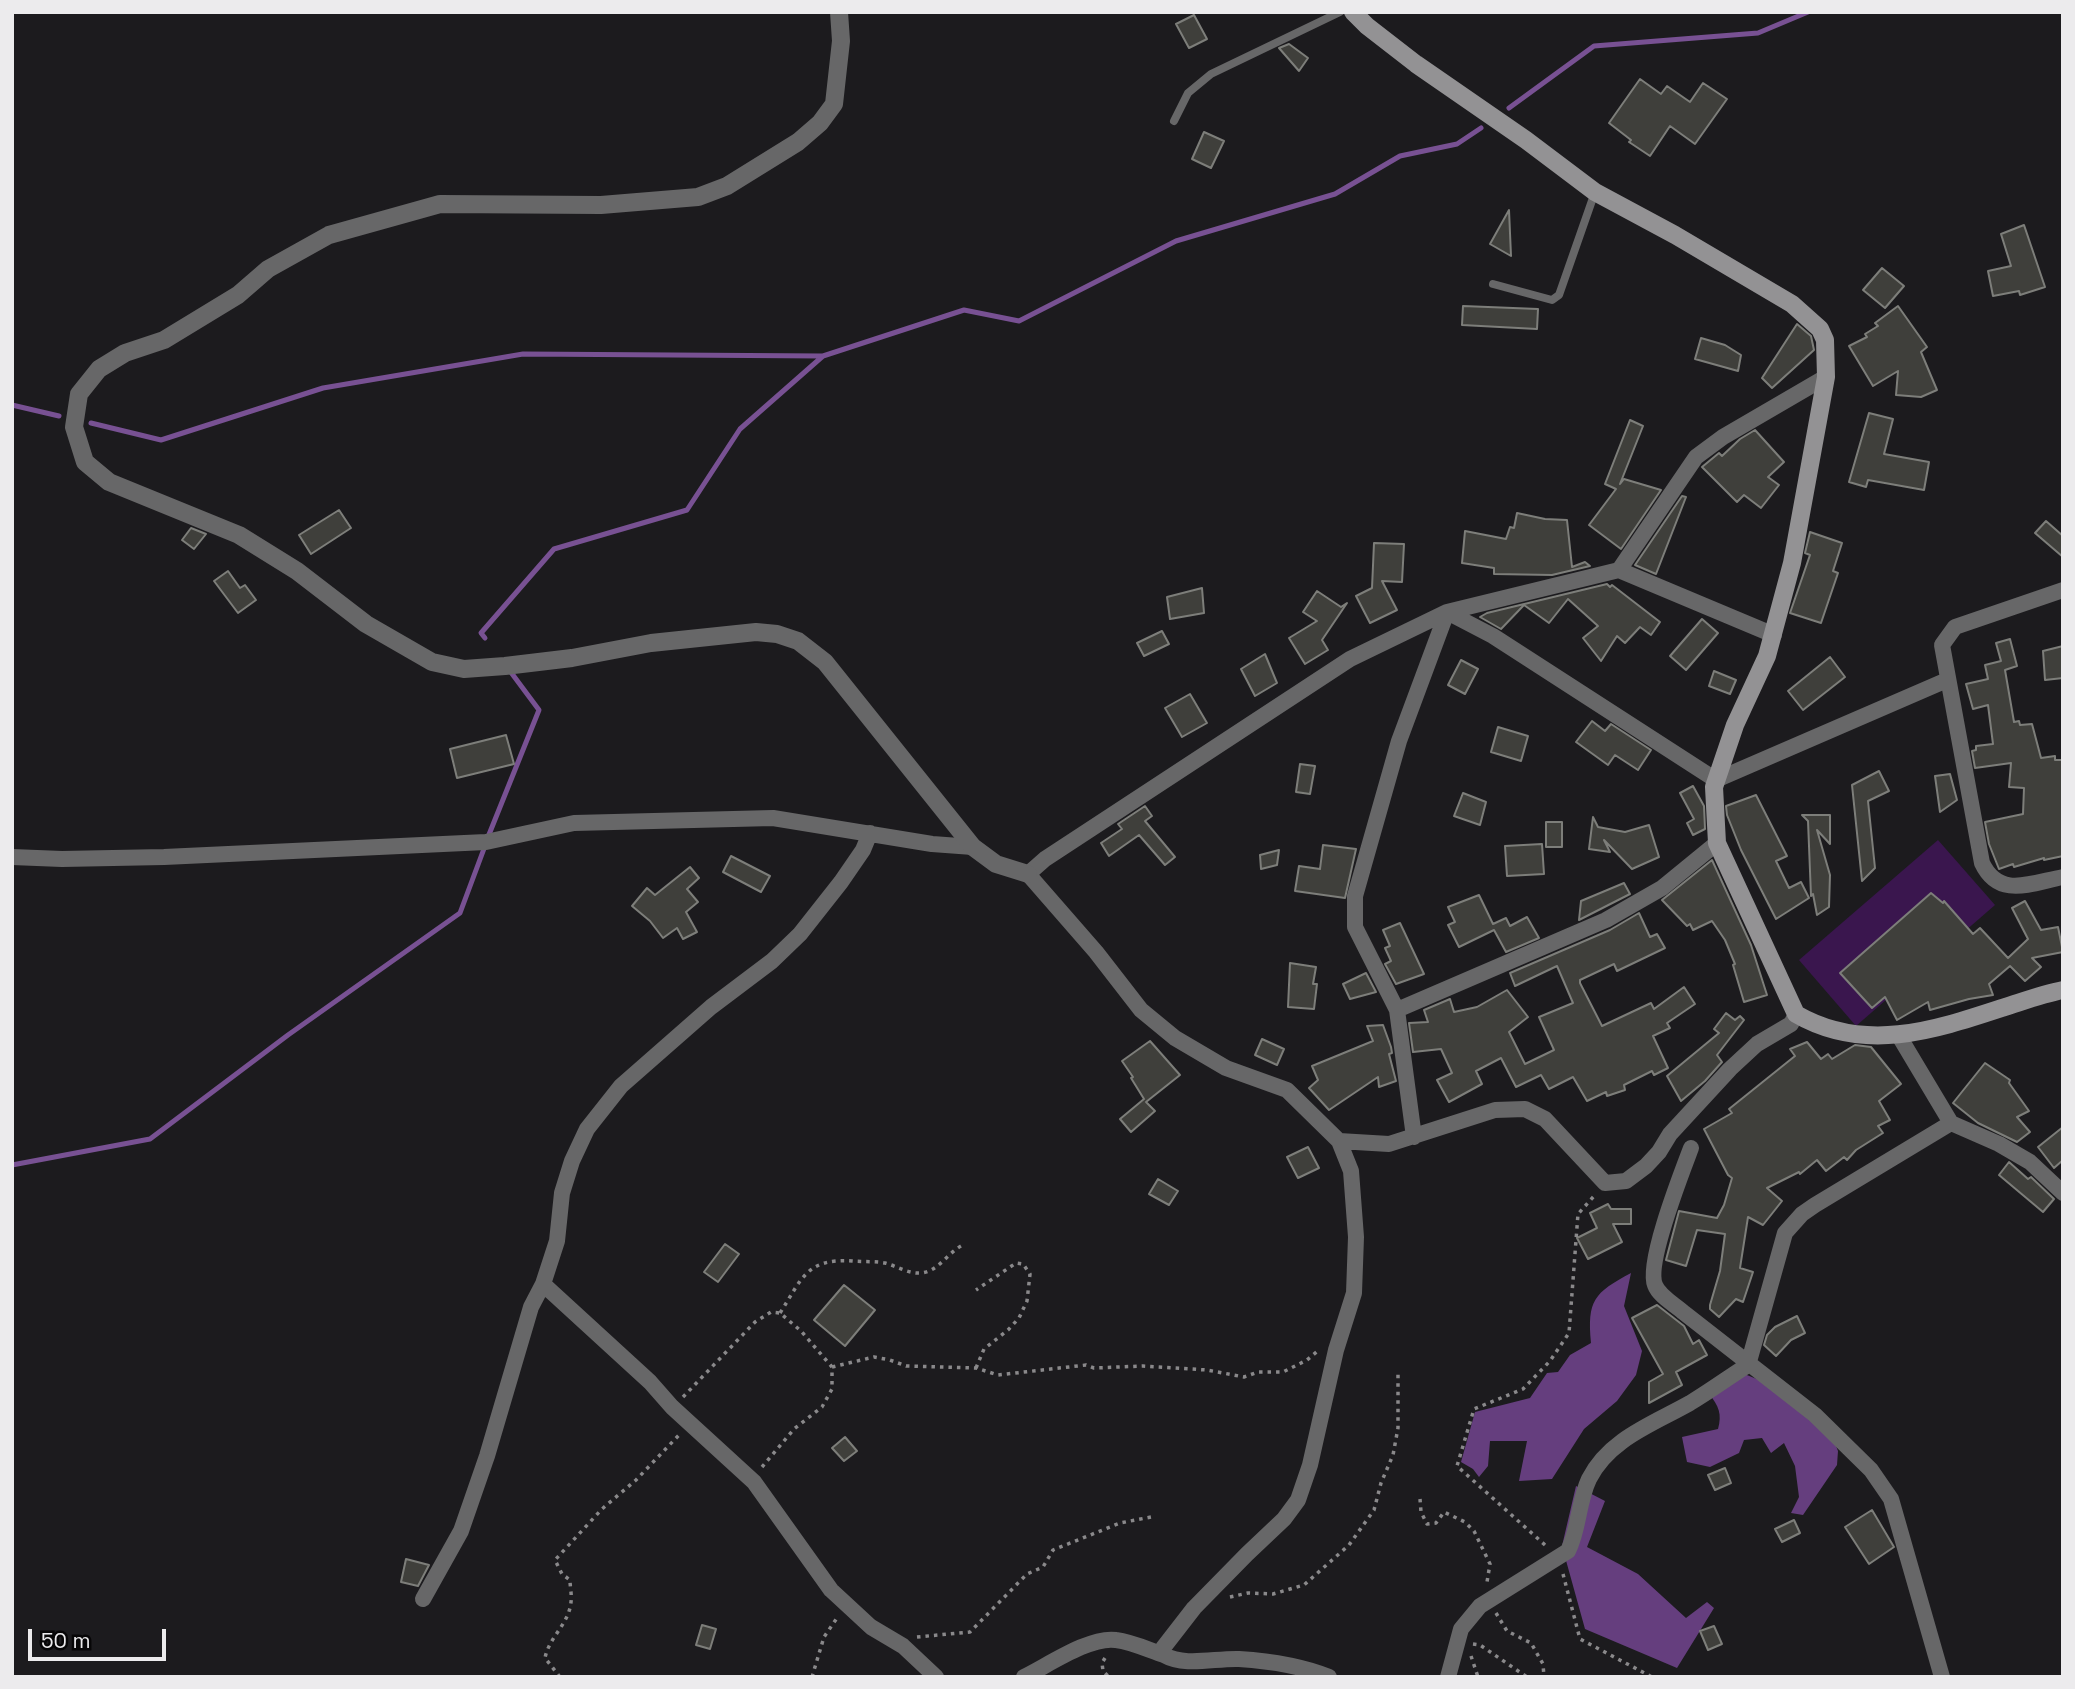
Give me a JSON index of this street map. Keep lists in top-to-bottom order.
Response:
{
  "scale_bar": "50 m"
}
